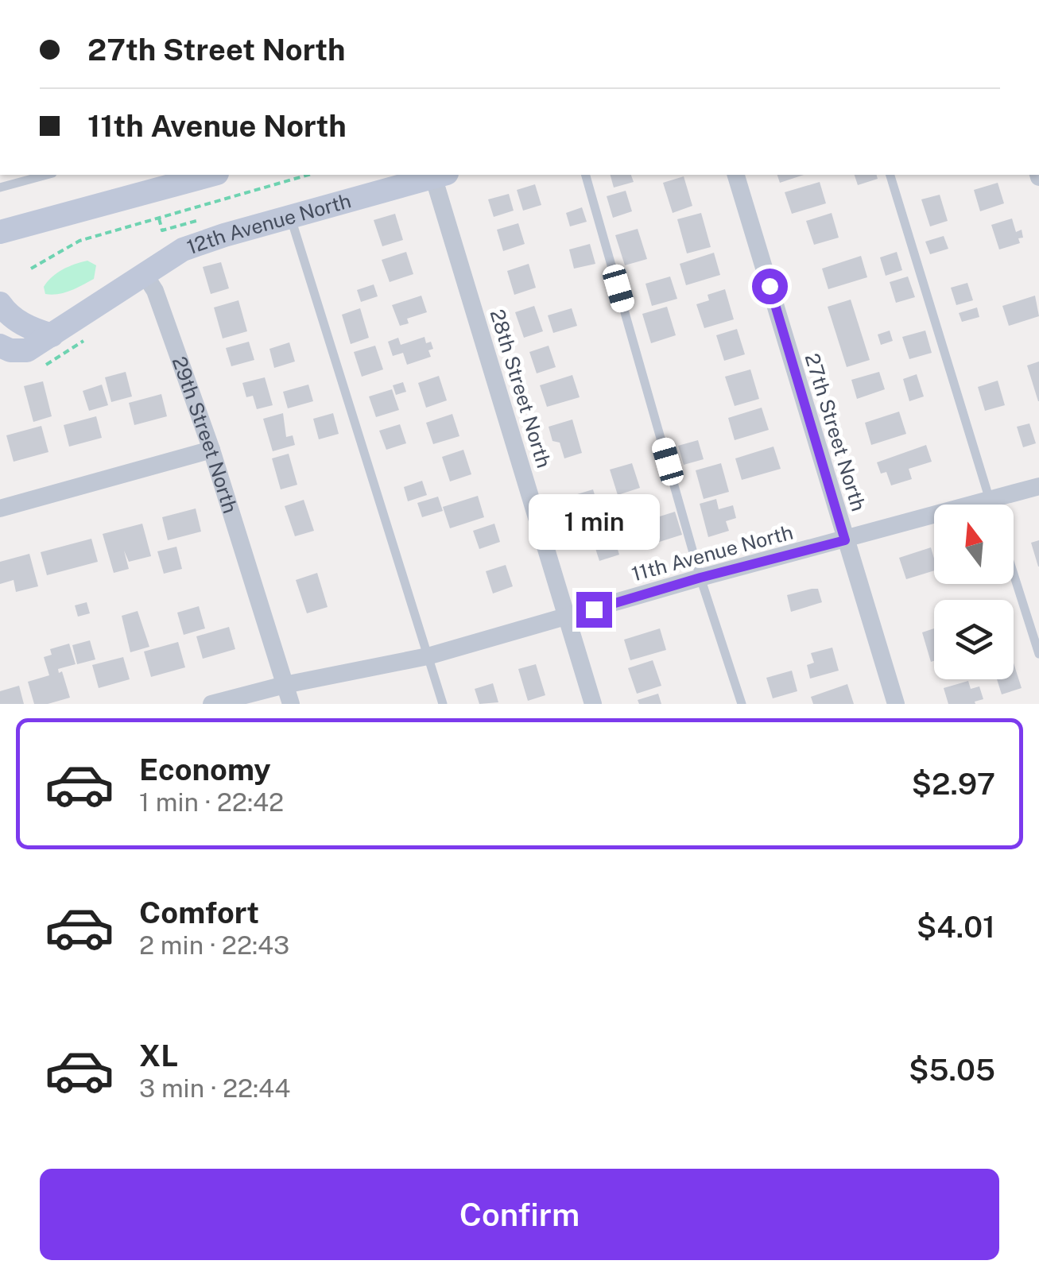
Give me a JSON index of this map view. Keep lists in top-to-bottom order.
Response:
{
  "streets": {
    "street": [
      "12th Avenue North",
      "28th Street North",
      "27th Street North",
      "29th Street North",
      "11th Avenue North"
    ]
  },
  "crossings": [
    ["12th Avenue North", "28th Street North"],
    ["12th Avenue North", "29th Street North"],
    ["28th Street North", "11th Avenue North"],
    ["27th Street North", "11th Avenue North"],
    ["29th Street North", "11th Avenue North"]
  ],
  "north": "top",
  "page": {
    "banner": ["27th Street North", "11th Avenue North"],
    "bubble": "1 min",
    "list": [
      {
        "name": "Economy",
        "note": "1 min · 22:42",
        "value": "$2.97"
      },
      {
        "name": "Comfort",
        "note": "2 min · 22:43",
        "value": "$4.01"
      },
      {
        "name": "XL",
        "note": "3 min · 22:44",
        "value": "$5.05"
      }
    ],
    "buttons": "Confirm"
  }
}
